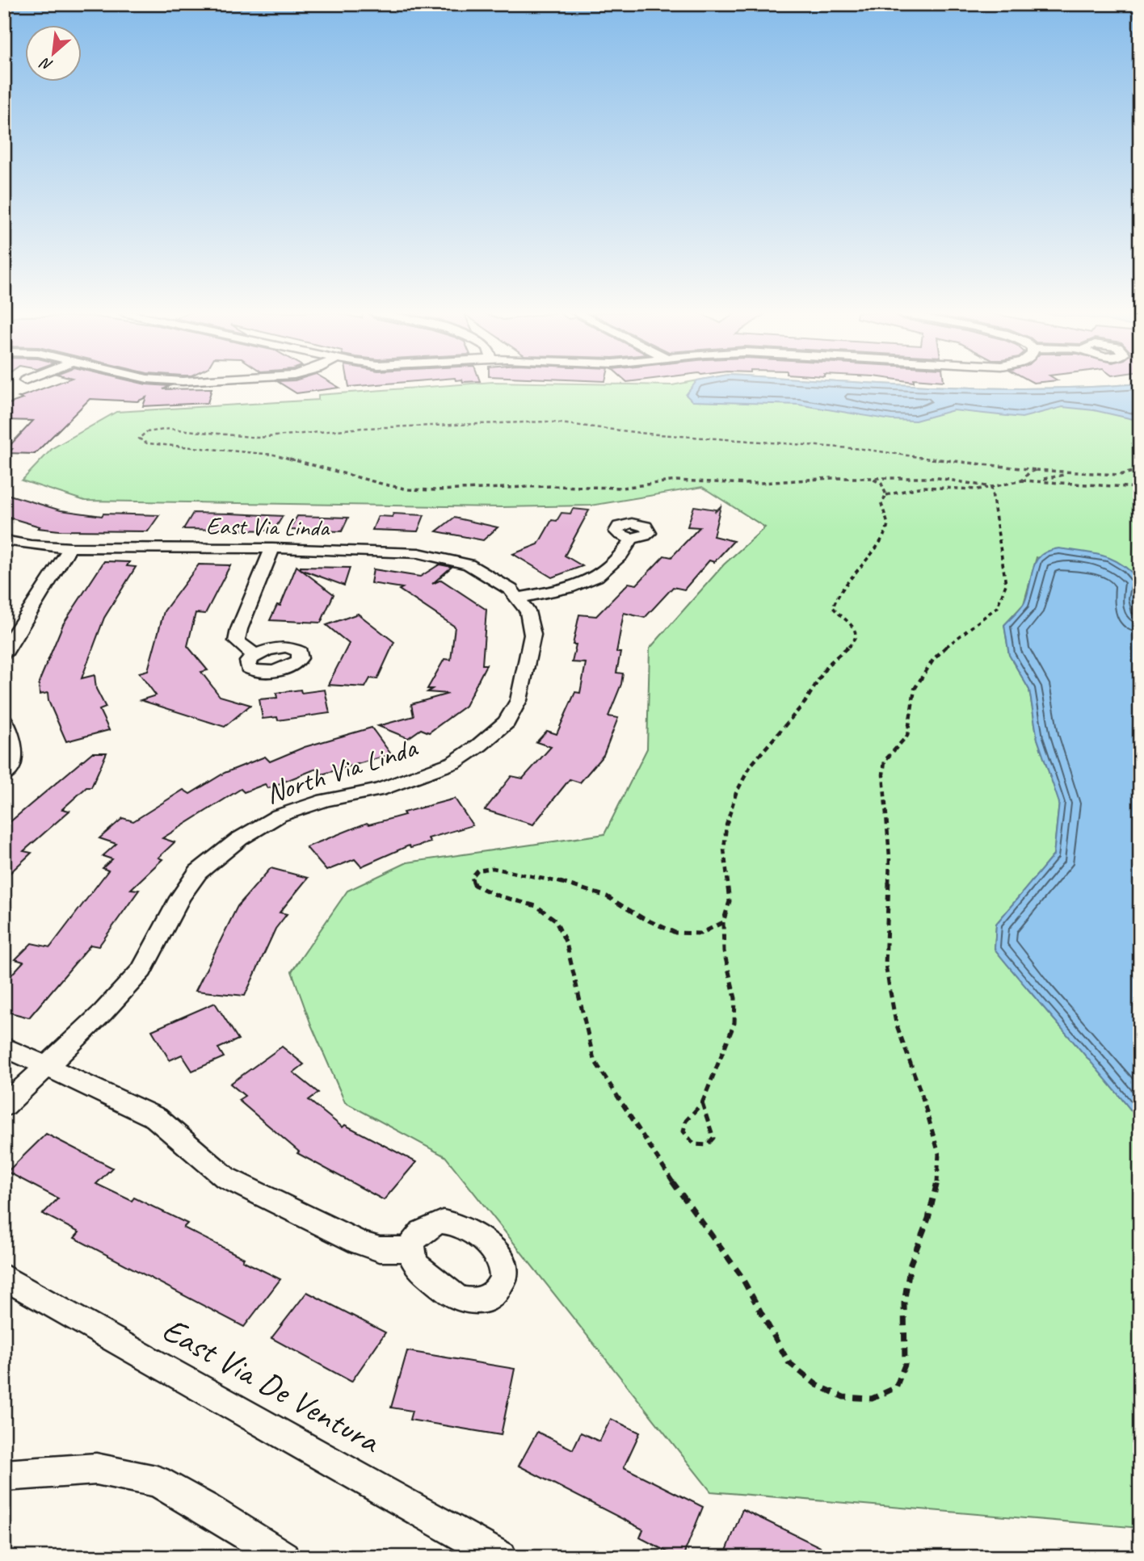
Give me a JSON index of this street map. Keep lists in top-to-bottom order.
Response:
{
  "streets": {
    "street": ["East Via Linda", "North Via Linda", "East Via De Ventura"]
  },
  "crossings": [
    ["East Via Linda", "North Via Linda"]
  ],
  "north": "bottom left"
}
